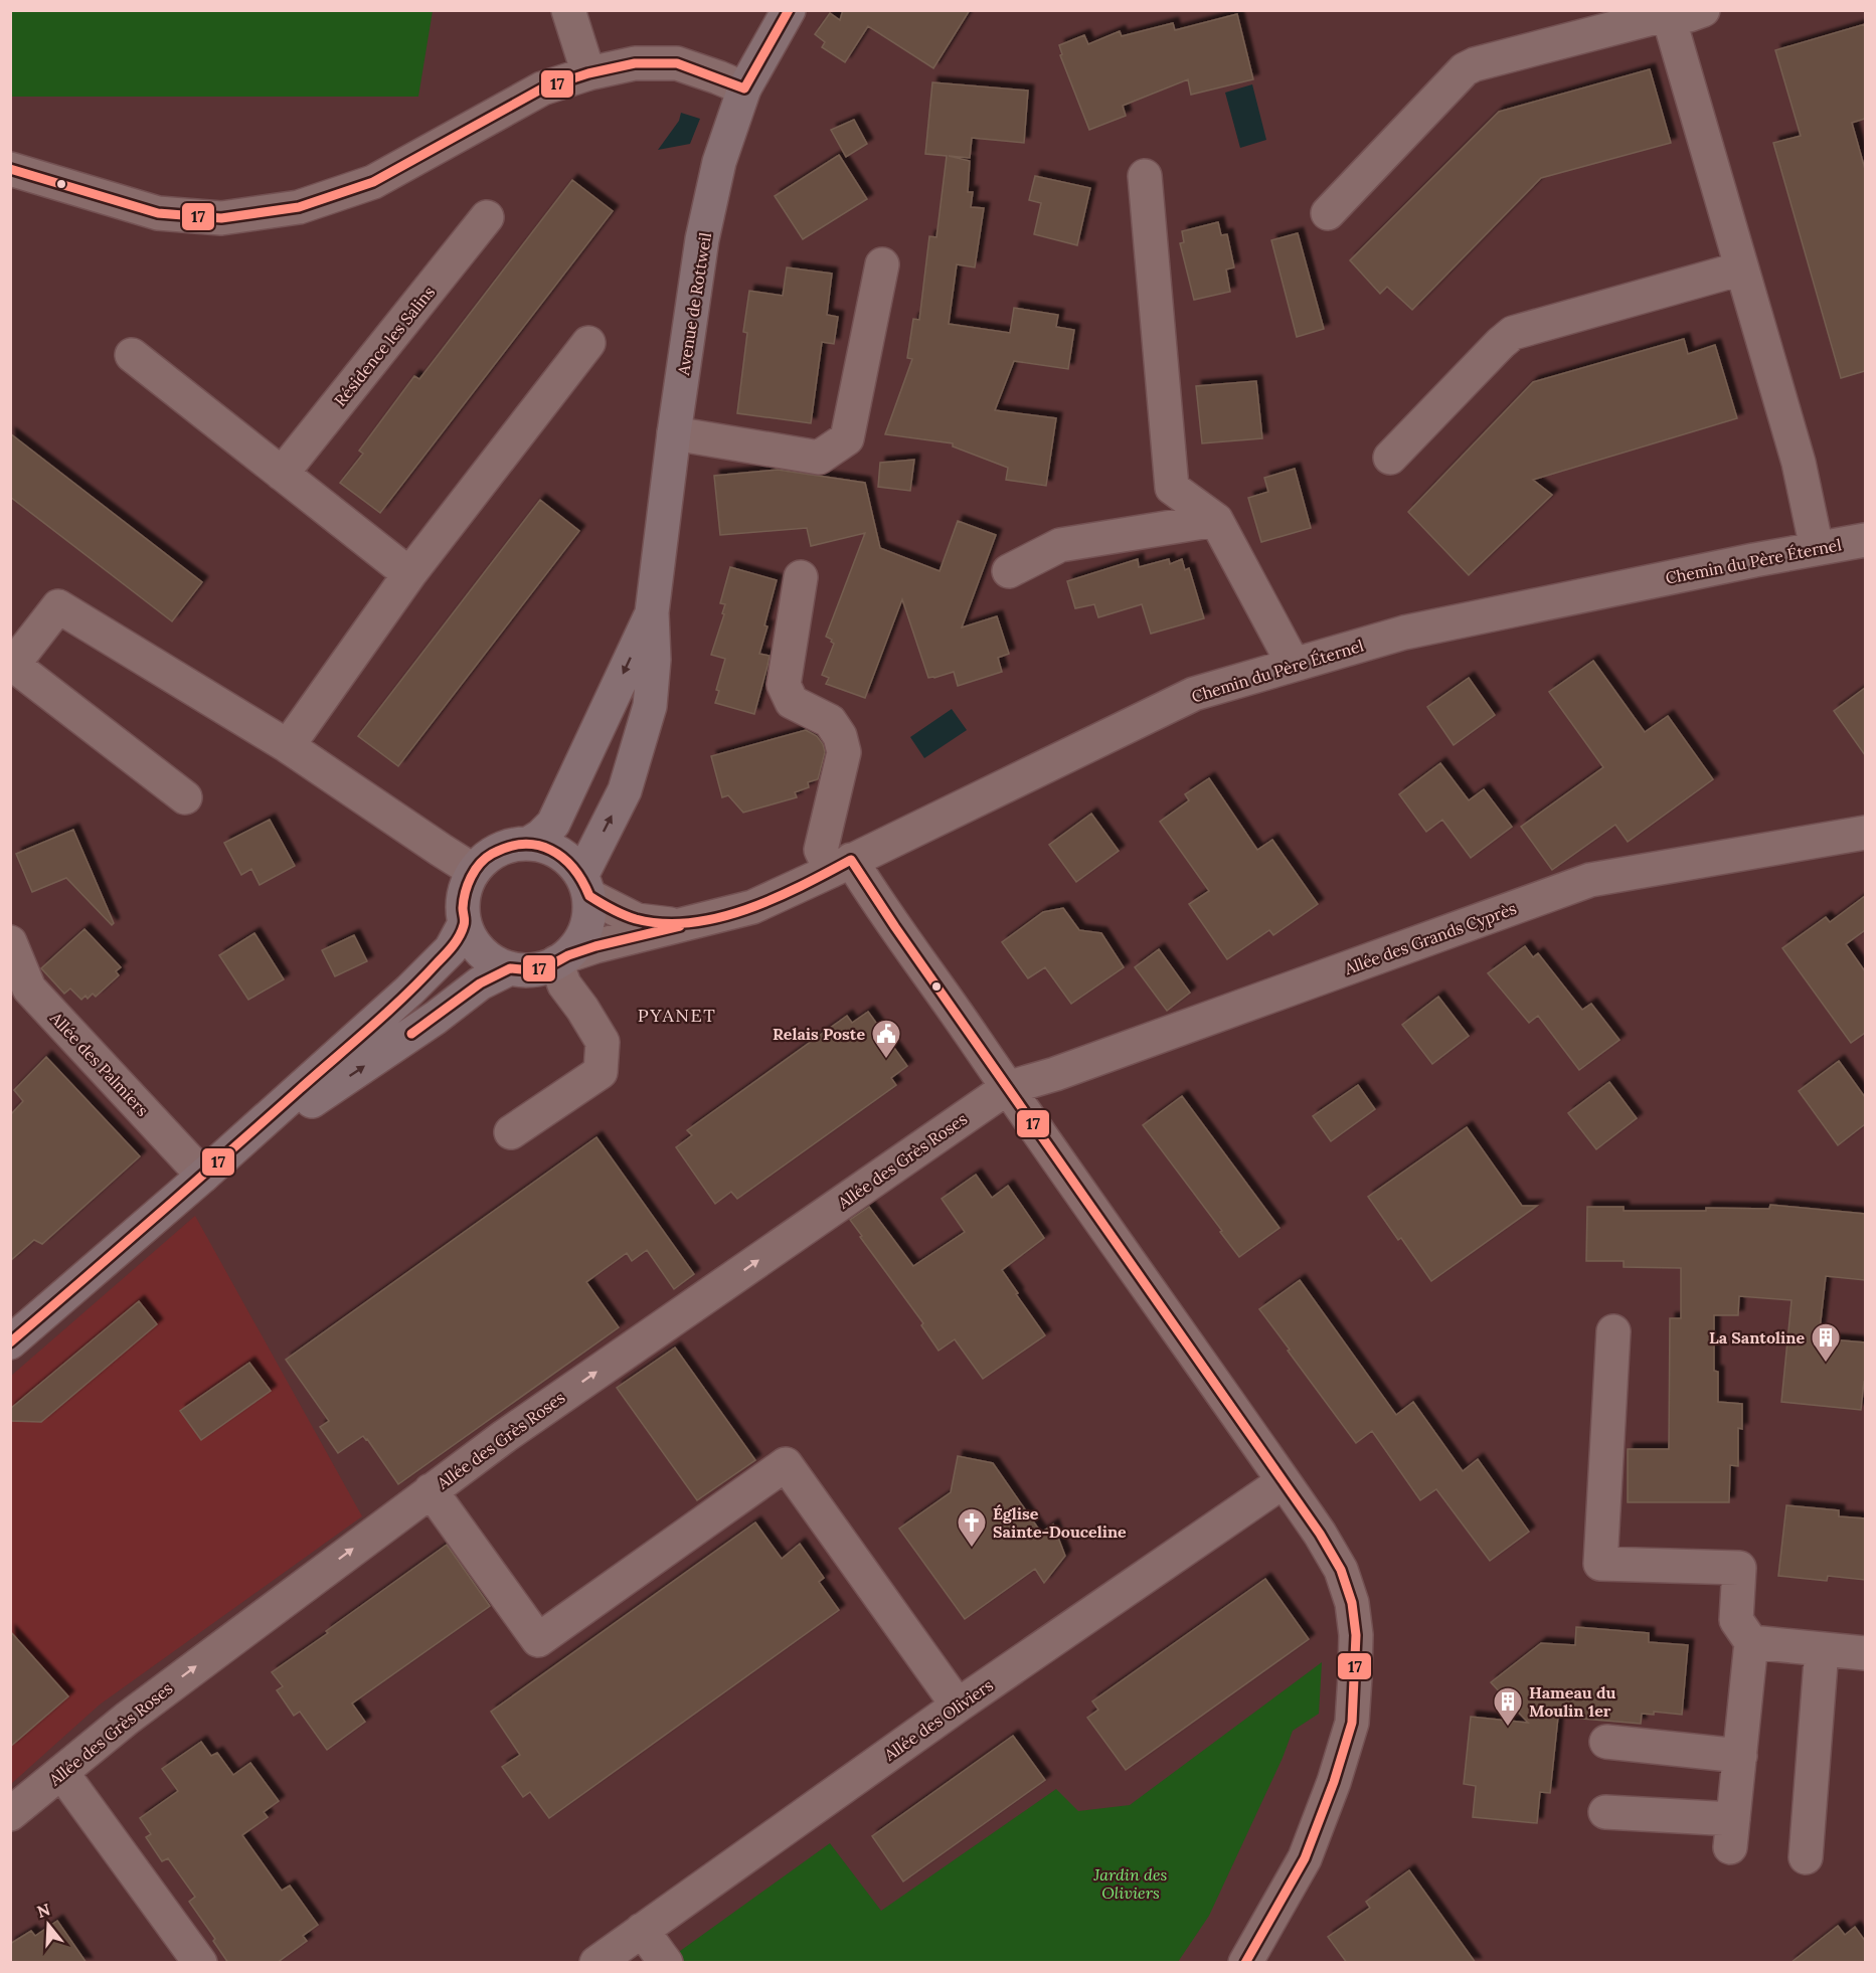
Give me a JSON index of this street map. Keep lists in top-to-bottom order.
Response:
{
  "streets": {
    "main road": ["Avenue de Rottweil"],
    "street": [
      "Résidence les Salins",
      "Chemin du Père Éternel",
      "Allée des Grands Cyprès",
      "Allée des Palmiers",
      "Allée des Grès Roses",
      "Allée des Oliviers"
    ]
  },
  "crossings": [
    ["Avenue de Rottweil", "Chemin du Père Éternel"],
    ["Allée des Grands Cyprès", "Allée des Grès Roses"]
  ],
  "one_way": ["Allée des Grès Roses"],
  "districts": ["PYANET"],
  "parks": ["Jardin des Oliviers"],
  "places": {
    "public building": ["Relais Poste"],
    "building": ["La Santoline", "Hameau du Moulin 1er"],
    "church": ["Église Sainte-Douceline"]
  },
  "lines": ["transit line 17"],
  "north": "top"
}
